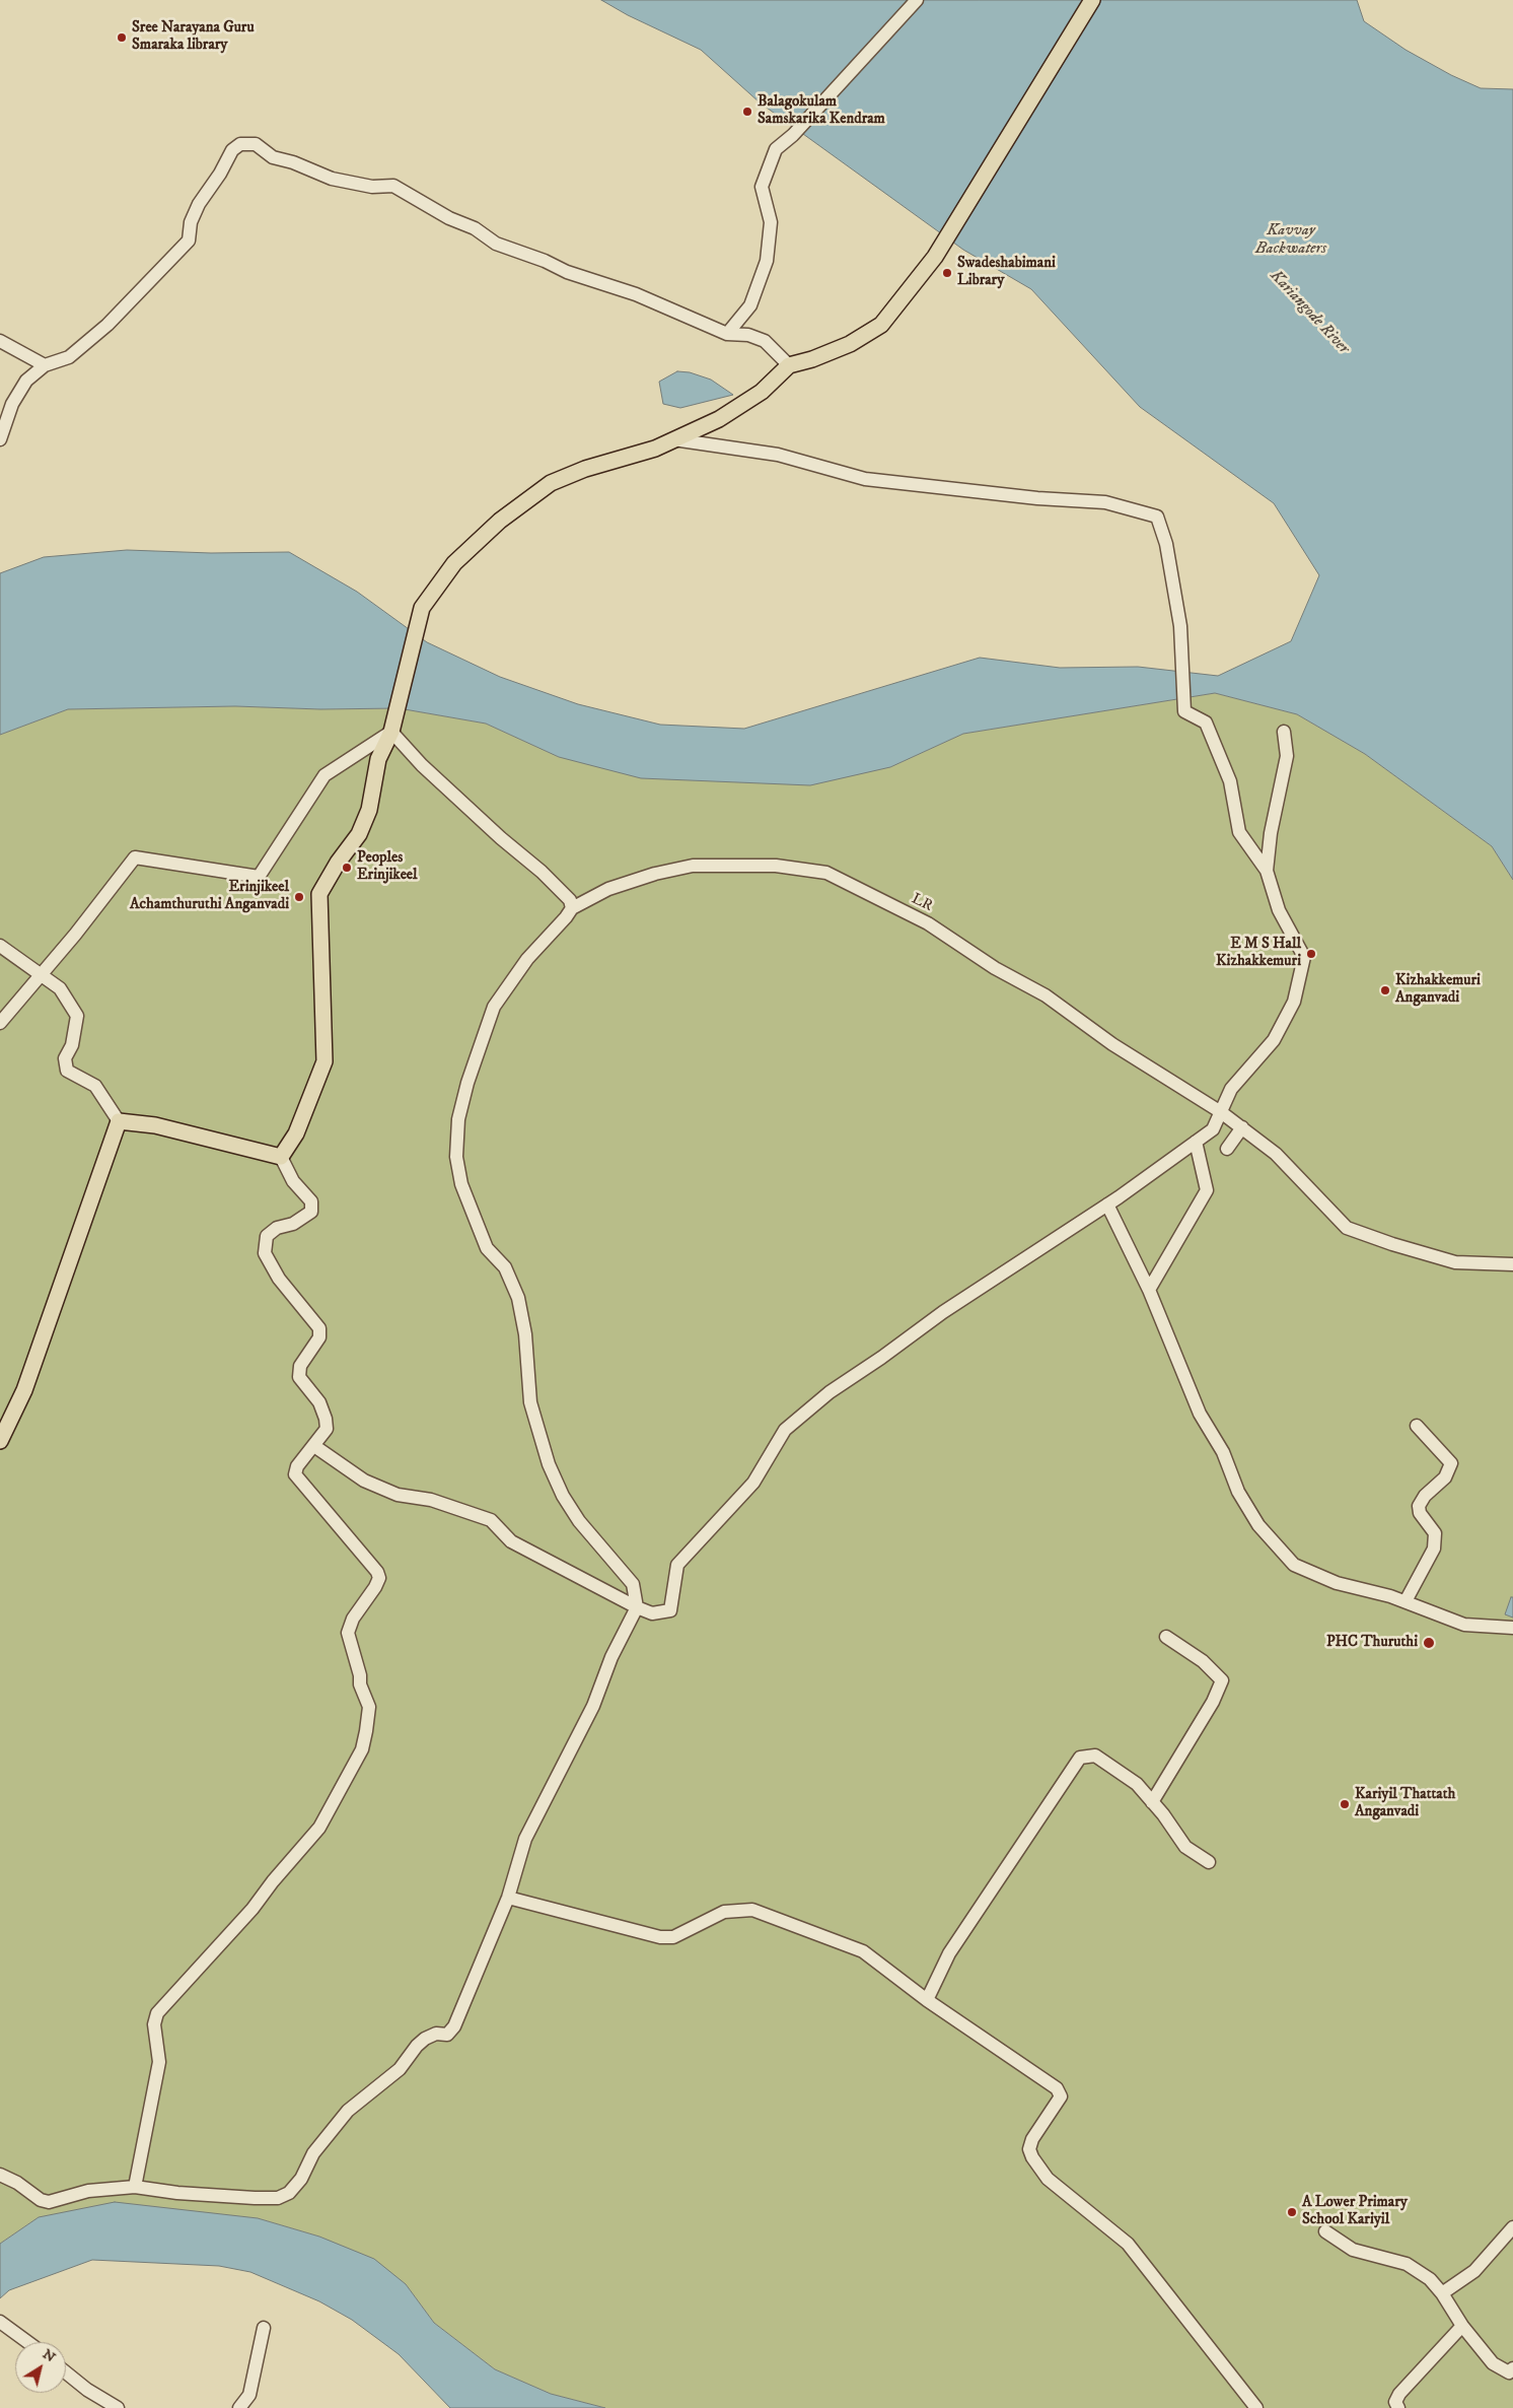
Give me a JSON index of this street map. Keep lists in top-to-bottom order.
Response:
{
  "streets": {
    "street": ["LR"]
  },
  "water": ["Kavvay Backwaters", "Kariangode River"],
  "places": [
    "Sree Narayana Guru Smaraka library",
    "Balagokulam Samskarika Kendram",
    "Swadeshabimani Library",
    "Peoples Erinjikeel",
    "Erinjikeel Achamthuruthi Anganvadi",
    "E M S Hall Kizhakkemuri",
    "Kizhakkemuri Anganvadi",
    "PHC Thuruthi",
    "Kariyil Thattath Anganvadi",
    "A Lower Primary School Kariyil"
  ],
  "north": "top right"
}
